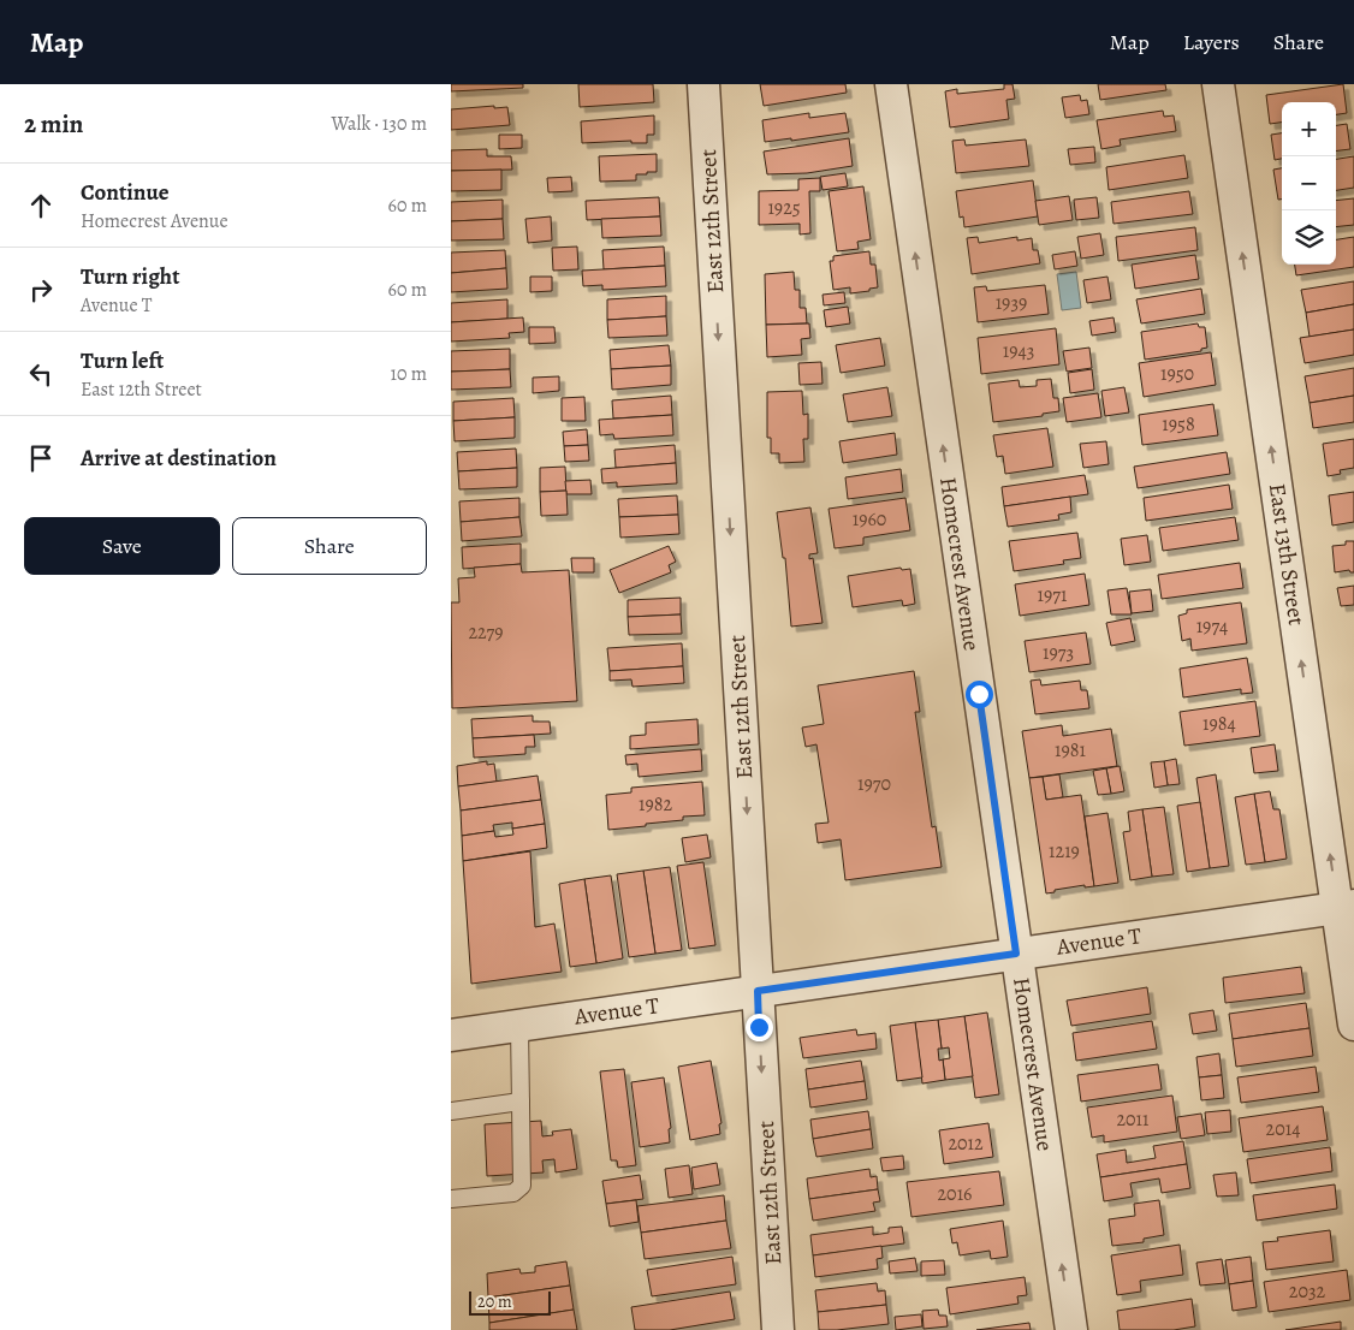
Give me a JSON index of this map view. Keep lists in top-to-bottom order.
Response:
{
  "streets": {
    "street": [
      "East 12th Street",
      "East 13th Street",
      "Homecrest Avenue",
      "Avenue T"
    ]
  },
  "crossings": [
    ["East 12th Street", "Avenue T"],
    ["East 13th Street", "Avenue T"],
    ["Homecrest Avenue", "Avenue T"]
  ],
  "one_way": ["East 12th Street", "East 13th Street", "Homecrest Avenue"],
  "house_numbers": [
    "1925",
    "1939",
    "1943",
    "1950",
    "1958",
    "1960",
    "1971",
    "1974",
    "2279",
    "1973",
    "1984",
    "1981",
    "1970",
    "1982",
    "1219",
    "2011",
    "2014",
    "2012",
    "2016",
    "2032"
  ],
  "scale_bar": "20 m",
  "page": {
    "header": "Map",
    "nav": ["Map", "Layers", "Share"],
    "heading": ["2 min", "Walk · 130 m"],
    "map_buttons": ["+", "−"],
    "list": [
      ["Continue", "Homecrest Avenue", "60 m"],
      ["Turn right", "Avenue T", "60 m"],
      ["Turn left", "East 12th Street", "10 m"],
      "Arrive at destination"
    ],
    "buttons": ["Save", "Share"],
    "scale": "20 m"
  }
}
